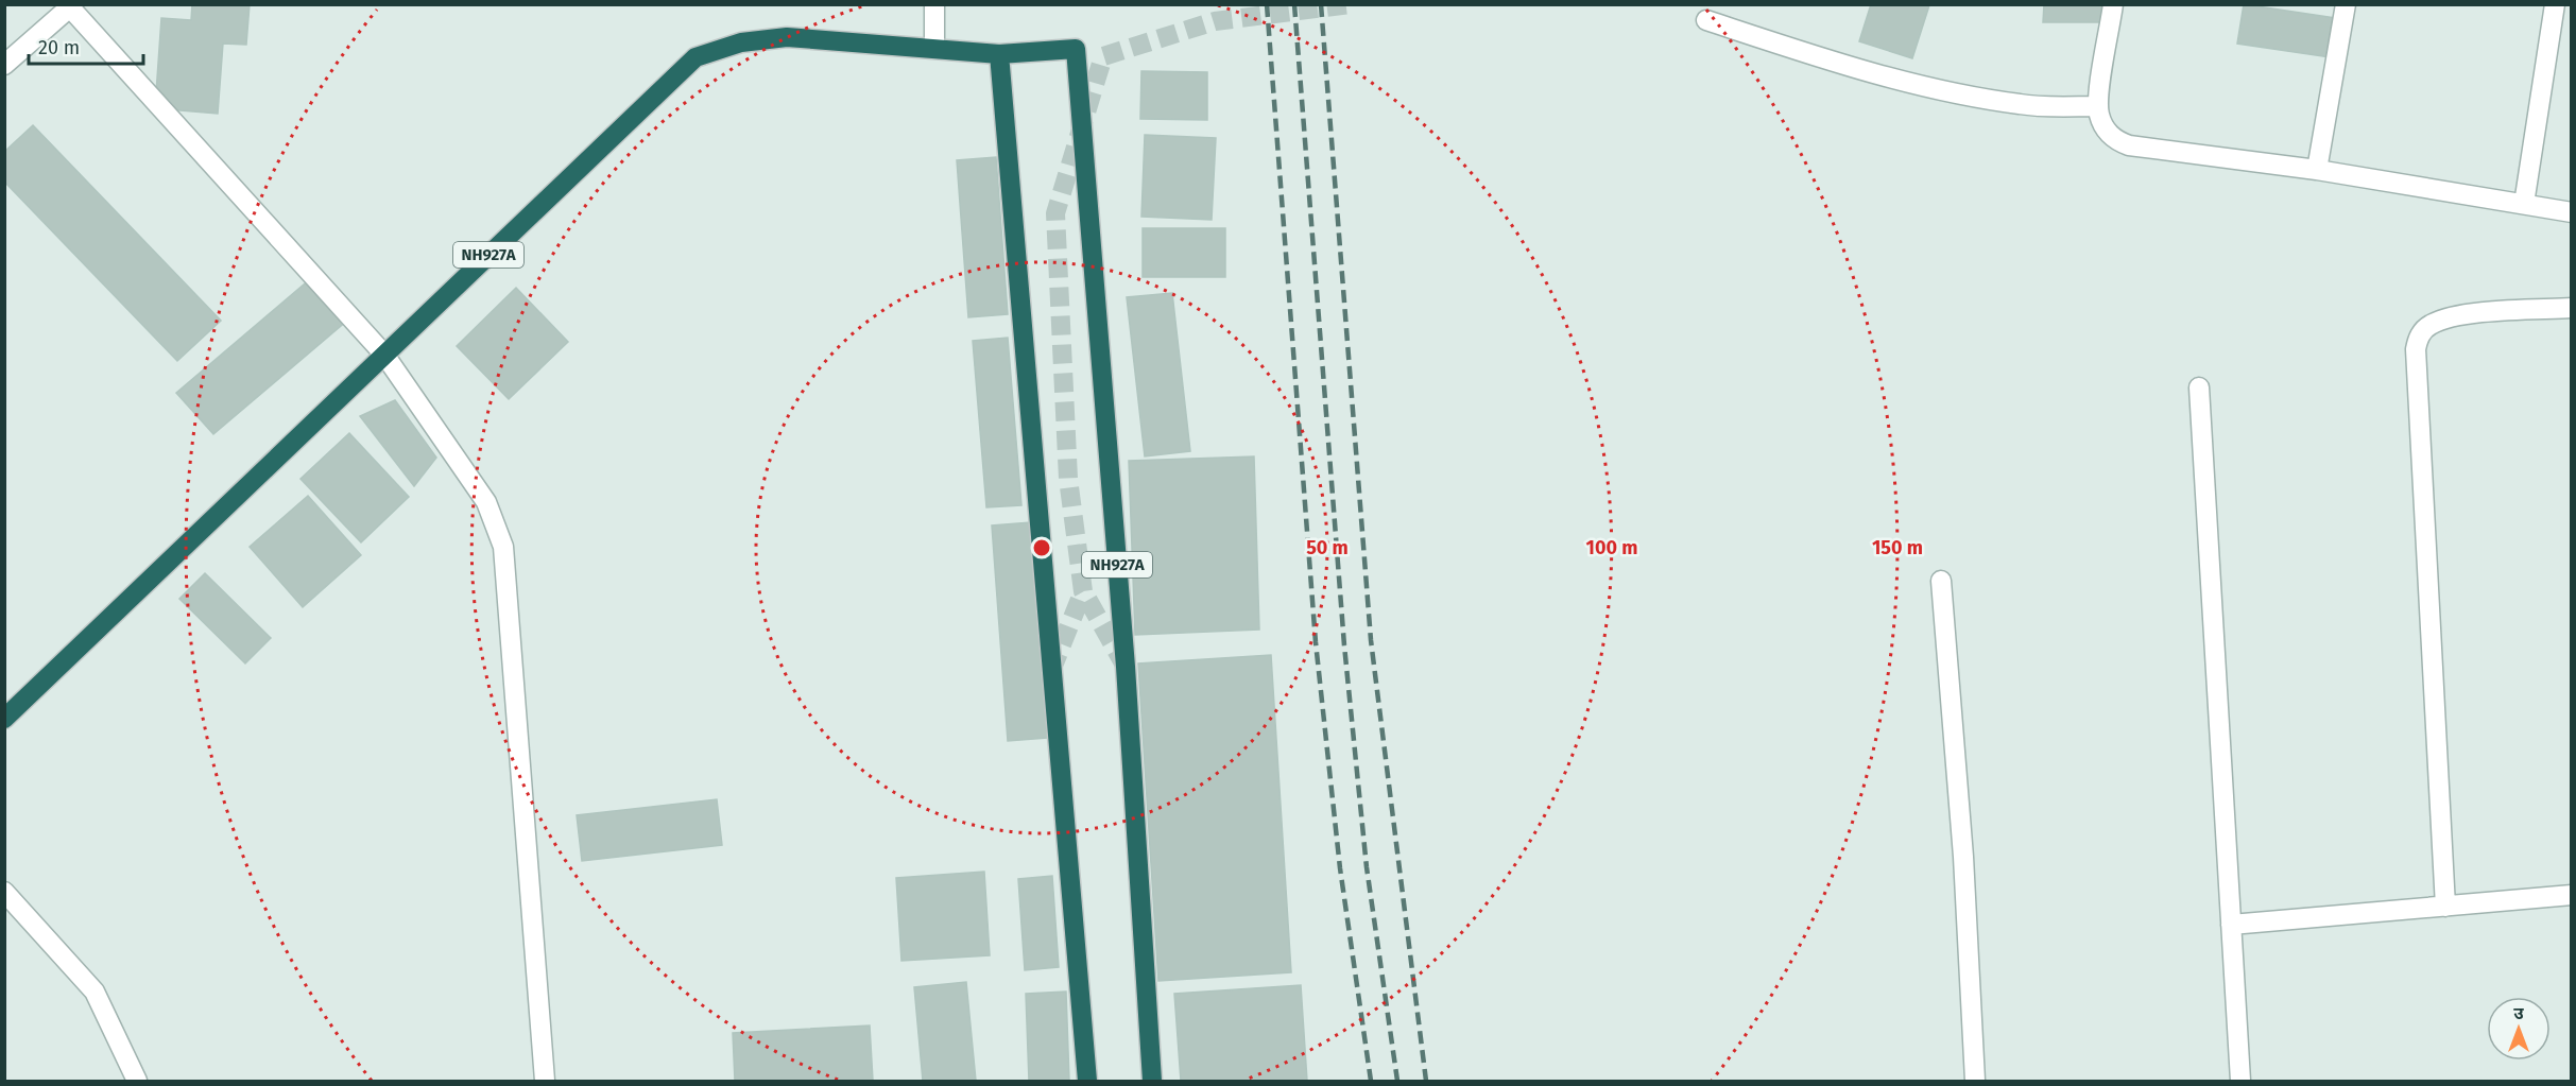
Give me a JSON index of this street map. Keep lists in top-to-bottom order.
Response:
{
  "streets": {
    "highway": ["NH927A"]
  },
  "scale_bar": "20 m",
  "north": "top",
  "rings": ["50 m", "100 m", "150 m"]
}
